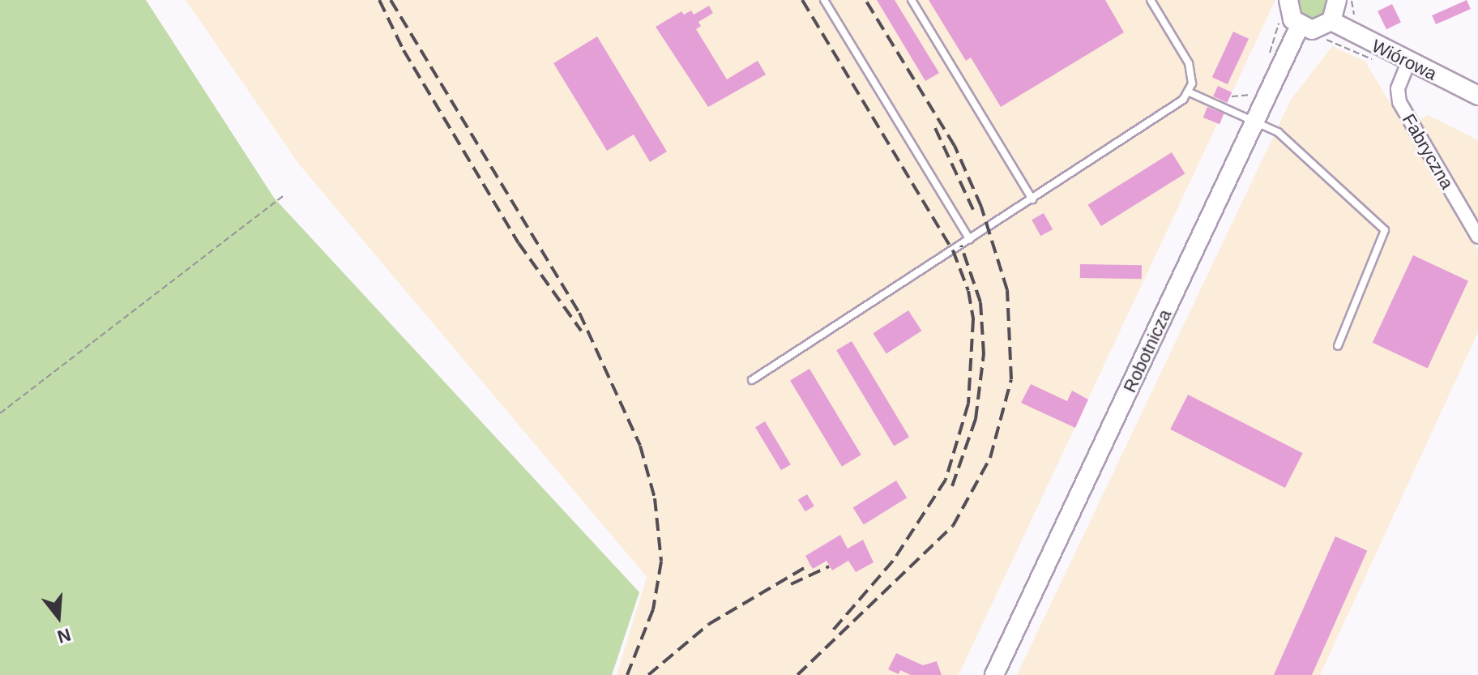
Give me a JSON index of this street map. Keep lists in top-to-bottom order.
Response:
{
  "streets": {
    "street": ["Wiórowa", "Fabryczna", "Robotnicza"]
  },
  "crossings": [
    ["Wiórowa", "Fabryczna"]
  ],
  "north": "bottom"
}
